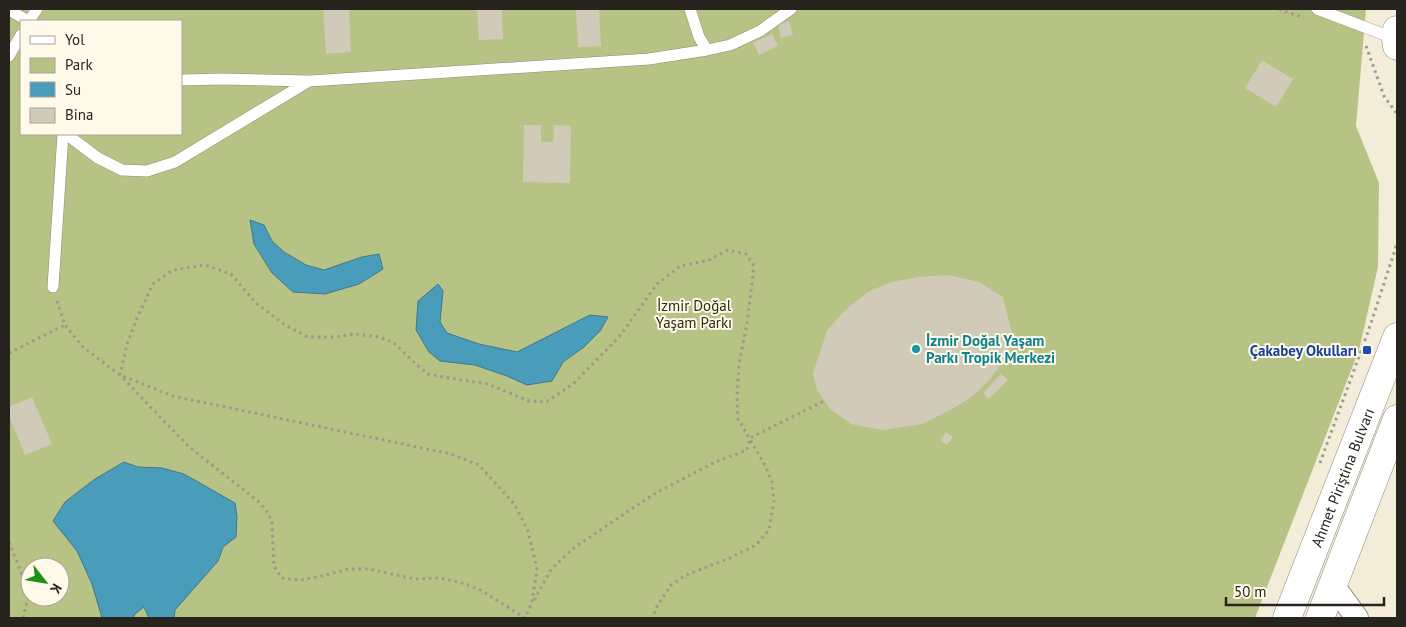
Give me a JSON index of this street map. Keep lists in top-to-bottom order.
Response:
{
  "streets": {
    "main road": ["Ahmet Piriştina Bulvarı"]
  },
  "parks": ["İzmir Doğal Yaşam Parkı"],
  "places": {
    "other": ["İzmir Doğal Yaşam Parkı Tropik Merkezi"],
    "transit": ["Çakabey Okulları"]
  },
  "legend": [
    "Yol",
    "Park",
    "Su",
    "Bina"
  ],
  "scale_bar": "50 m",
  "north": "bottom right"
}
